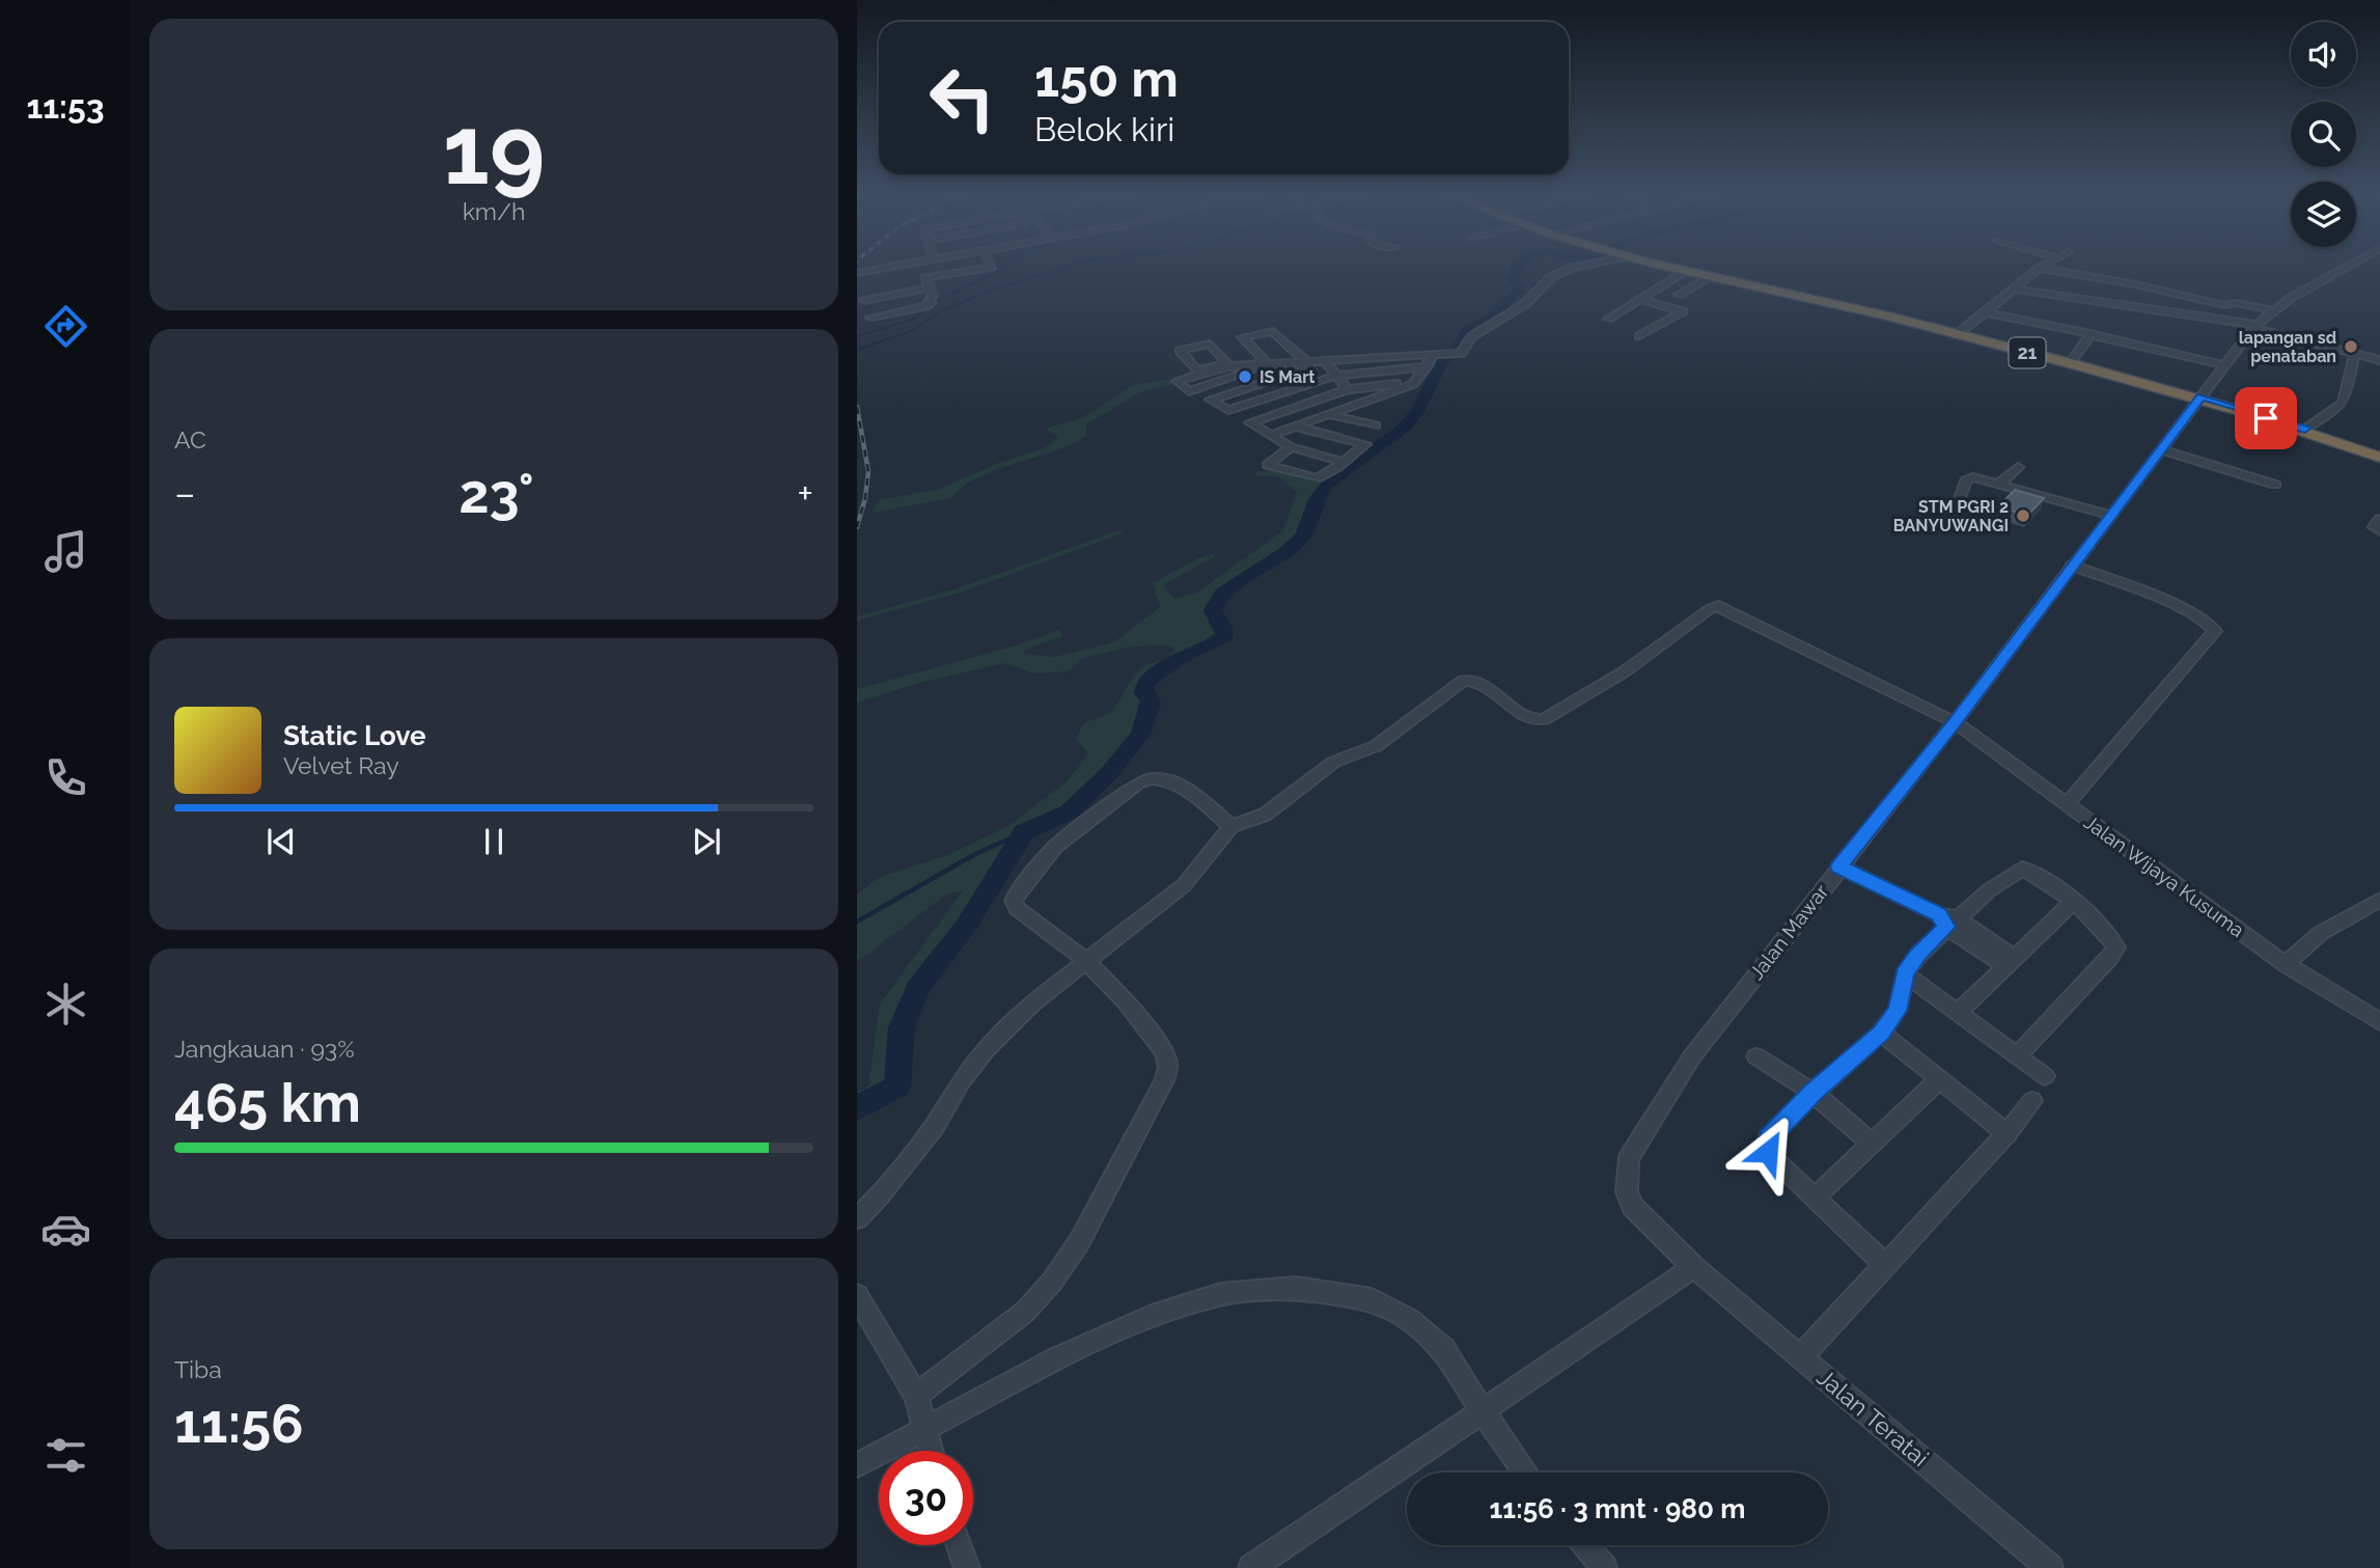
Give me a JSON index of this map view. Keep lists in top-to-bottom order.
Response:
{
  "streets": {
    "highway": ["21"],
    "street": ["Jalan Wijaya Kusuma", "Jalan Mawar", "Jalan Teratai"]
  },
  "crossings": [
    ["21", "Jalan Mawar"],
    ["Jalan Wijaya Kusuma", "Jalan Mawar"],
    ["Jalan Mawar", "Jalan Teratai"]
  ],
  "places": ["lapangan sd penataban", "IS Mart", "STM PGRI 2 BANYUWANGI"],
  "page": {
    "tabs": "11:53",
    "tile": [
      ["19", "km/h"],
      "AC",
      ["Jangkauan · 93%", "465 km"],
      ["Tiba", "11:56"]
    ],
    "turn": ["150 m", "Belok kiri"],
    "heat": ["−", "23°", "+"],
    "song": ["Static Love", "Velvet Ray"],
    "limit": "30",
    "trip": "11:56 · 3 mnt · 980 m"
  }
}
